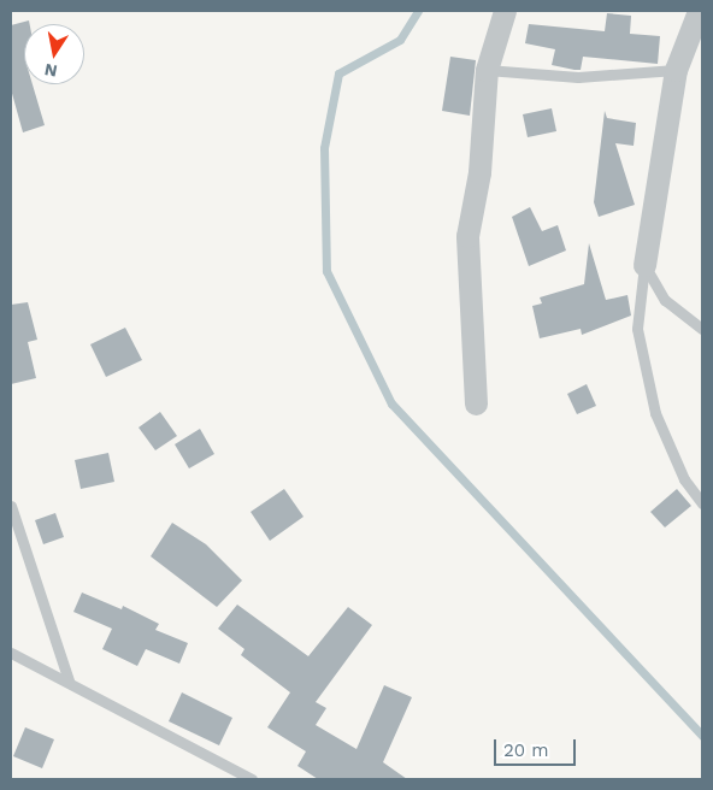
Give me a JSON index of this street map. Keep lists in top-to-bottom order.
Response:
{
  "scale_bar": "20 m",
  "north": "bottom"
}
